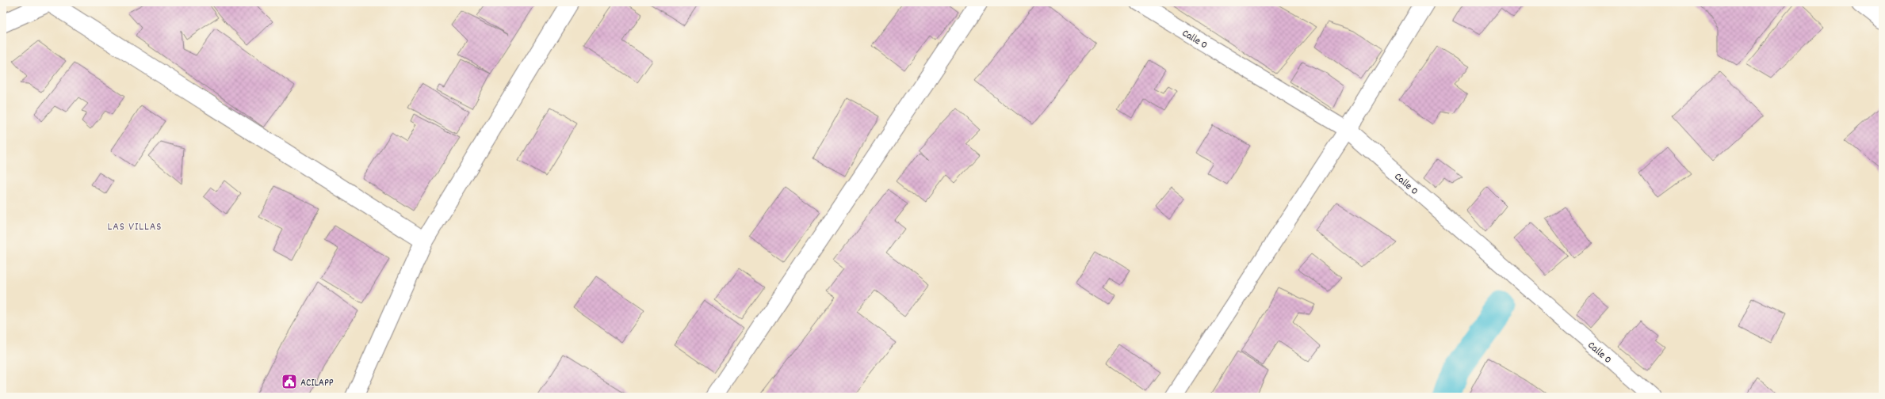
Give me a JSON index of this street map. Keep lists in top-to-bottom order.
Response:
{
  "streets": {
    "street": ["Calle 0"]
  },
  "districts": ["LAS VILLAS"],
  "places": {
    "public building": ["ACILAPP"]
  }
}
